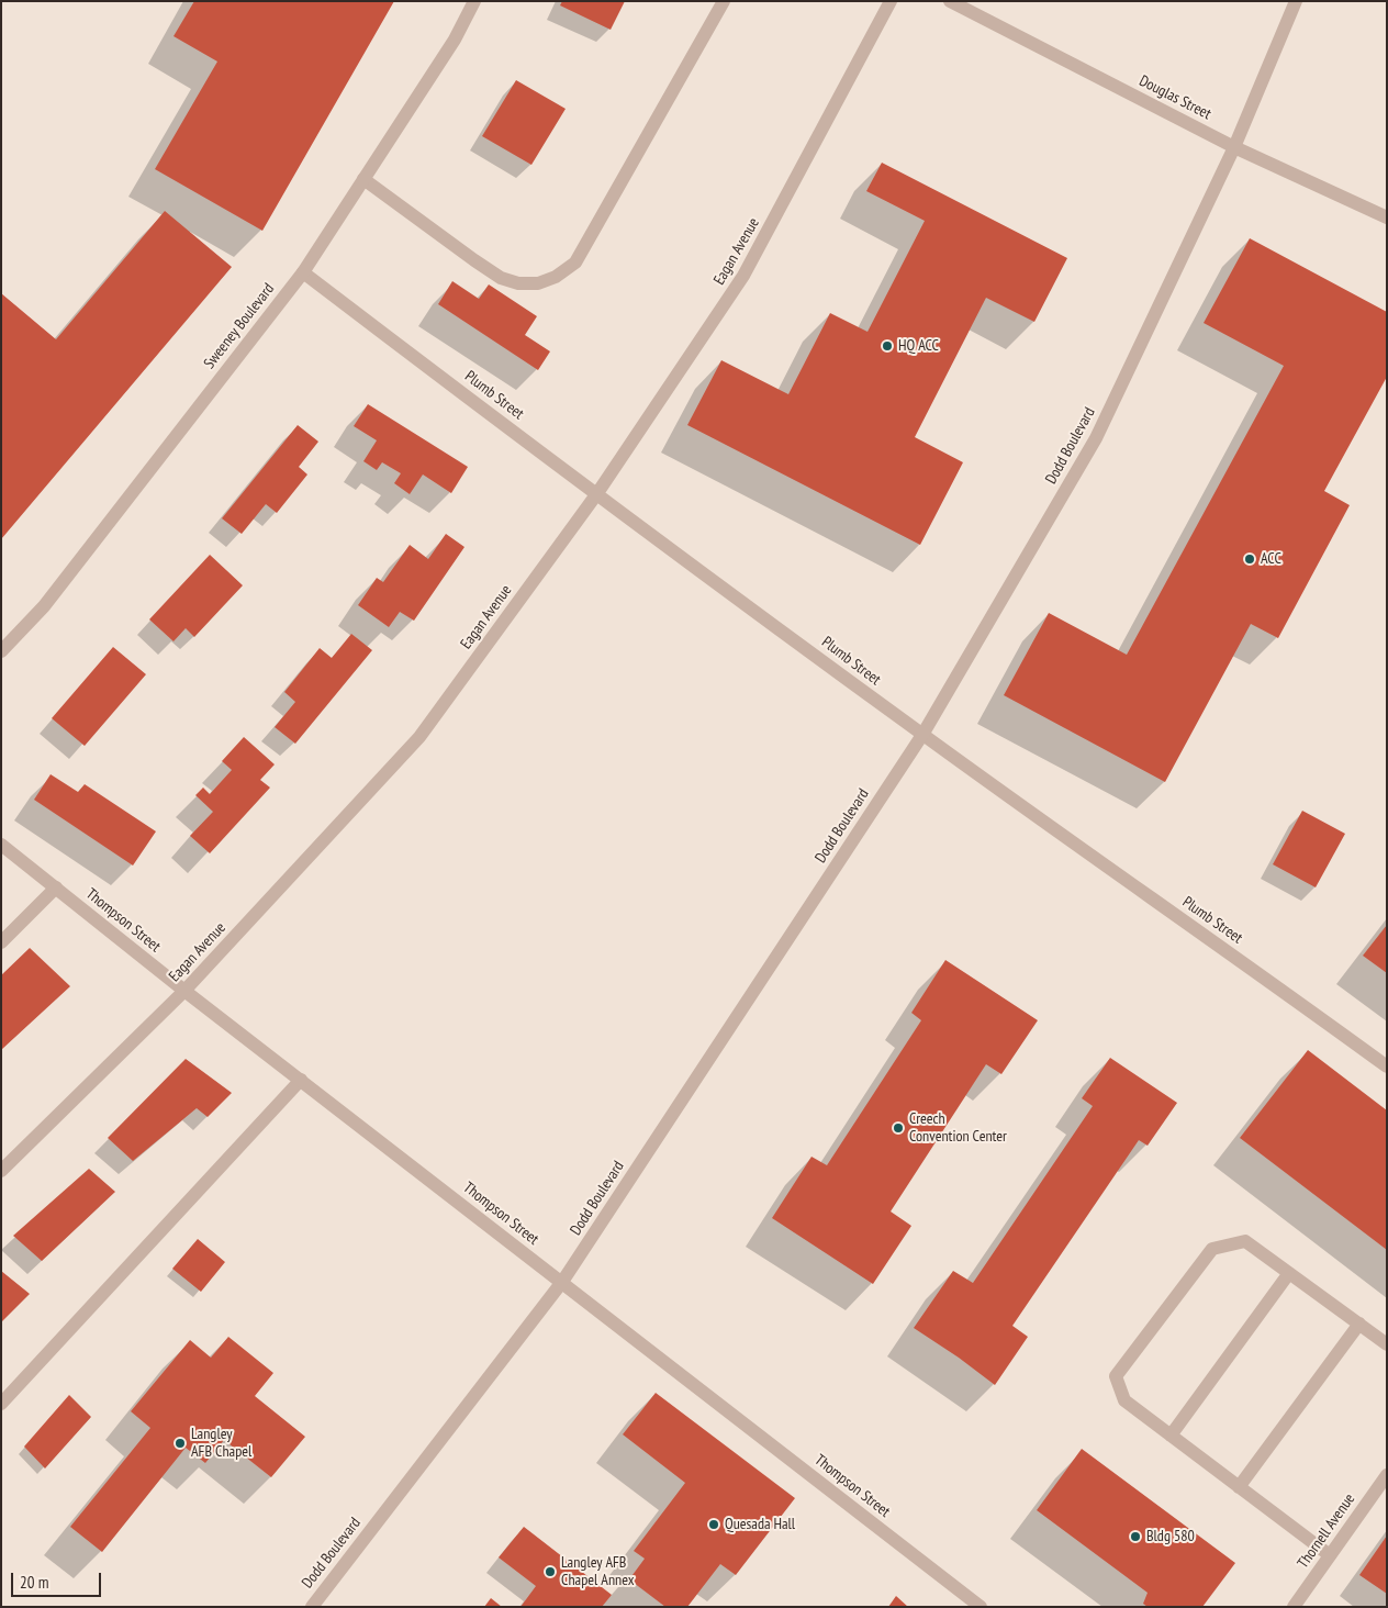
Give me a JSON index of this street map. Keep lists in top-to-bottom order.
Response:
{
  "streets": {
    "street": [
      "Douglas Street",
      "Eagan Avenue",
      "Sweeney Boulevard",
      "Plumb Street",
      "Dodd Boulevard",
      "Thompson Street",
      "Thornell Avenue"
    ]
  },
  "crossings": [
    ["Douglas Street", "Dodd Boulevard"],
    ["Eagan Avenue", "Plumb Street"],
    ["Eagan Avenue", "Thompson Street"],
    ["Sweeney Boulevard", "Plumb Street"],
    ["Plumb Street", "Dodd Boulevard"],
    ["Dodd Boulevard", "Thompson Street"]
  ],
  "places": [
    "HQ ACC",
    "ACC",
    "Creech Convention Center",
    "Langley AFB Chapel",
    "Quesada Hall",
    "Bldg 580",
    "Langley AFB Chapel Annex"
  ],
  "scale_bar": "20 m"
}
